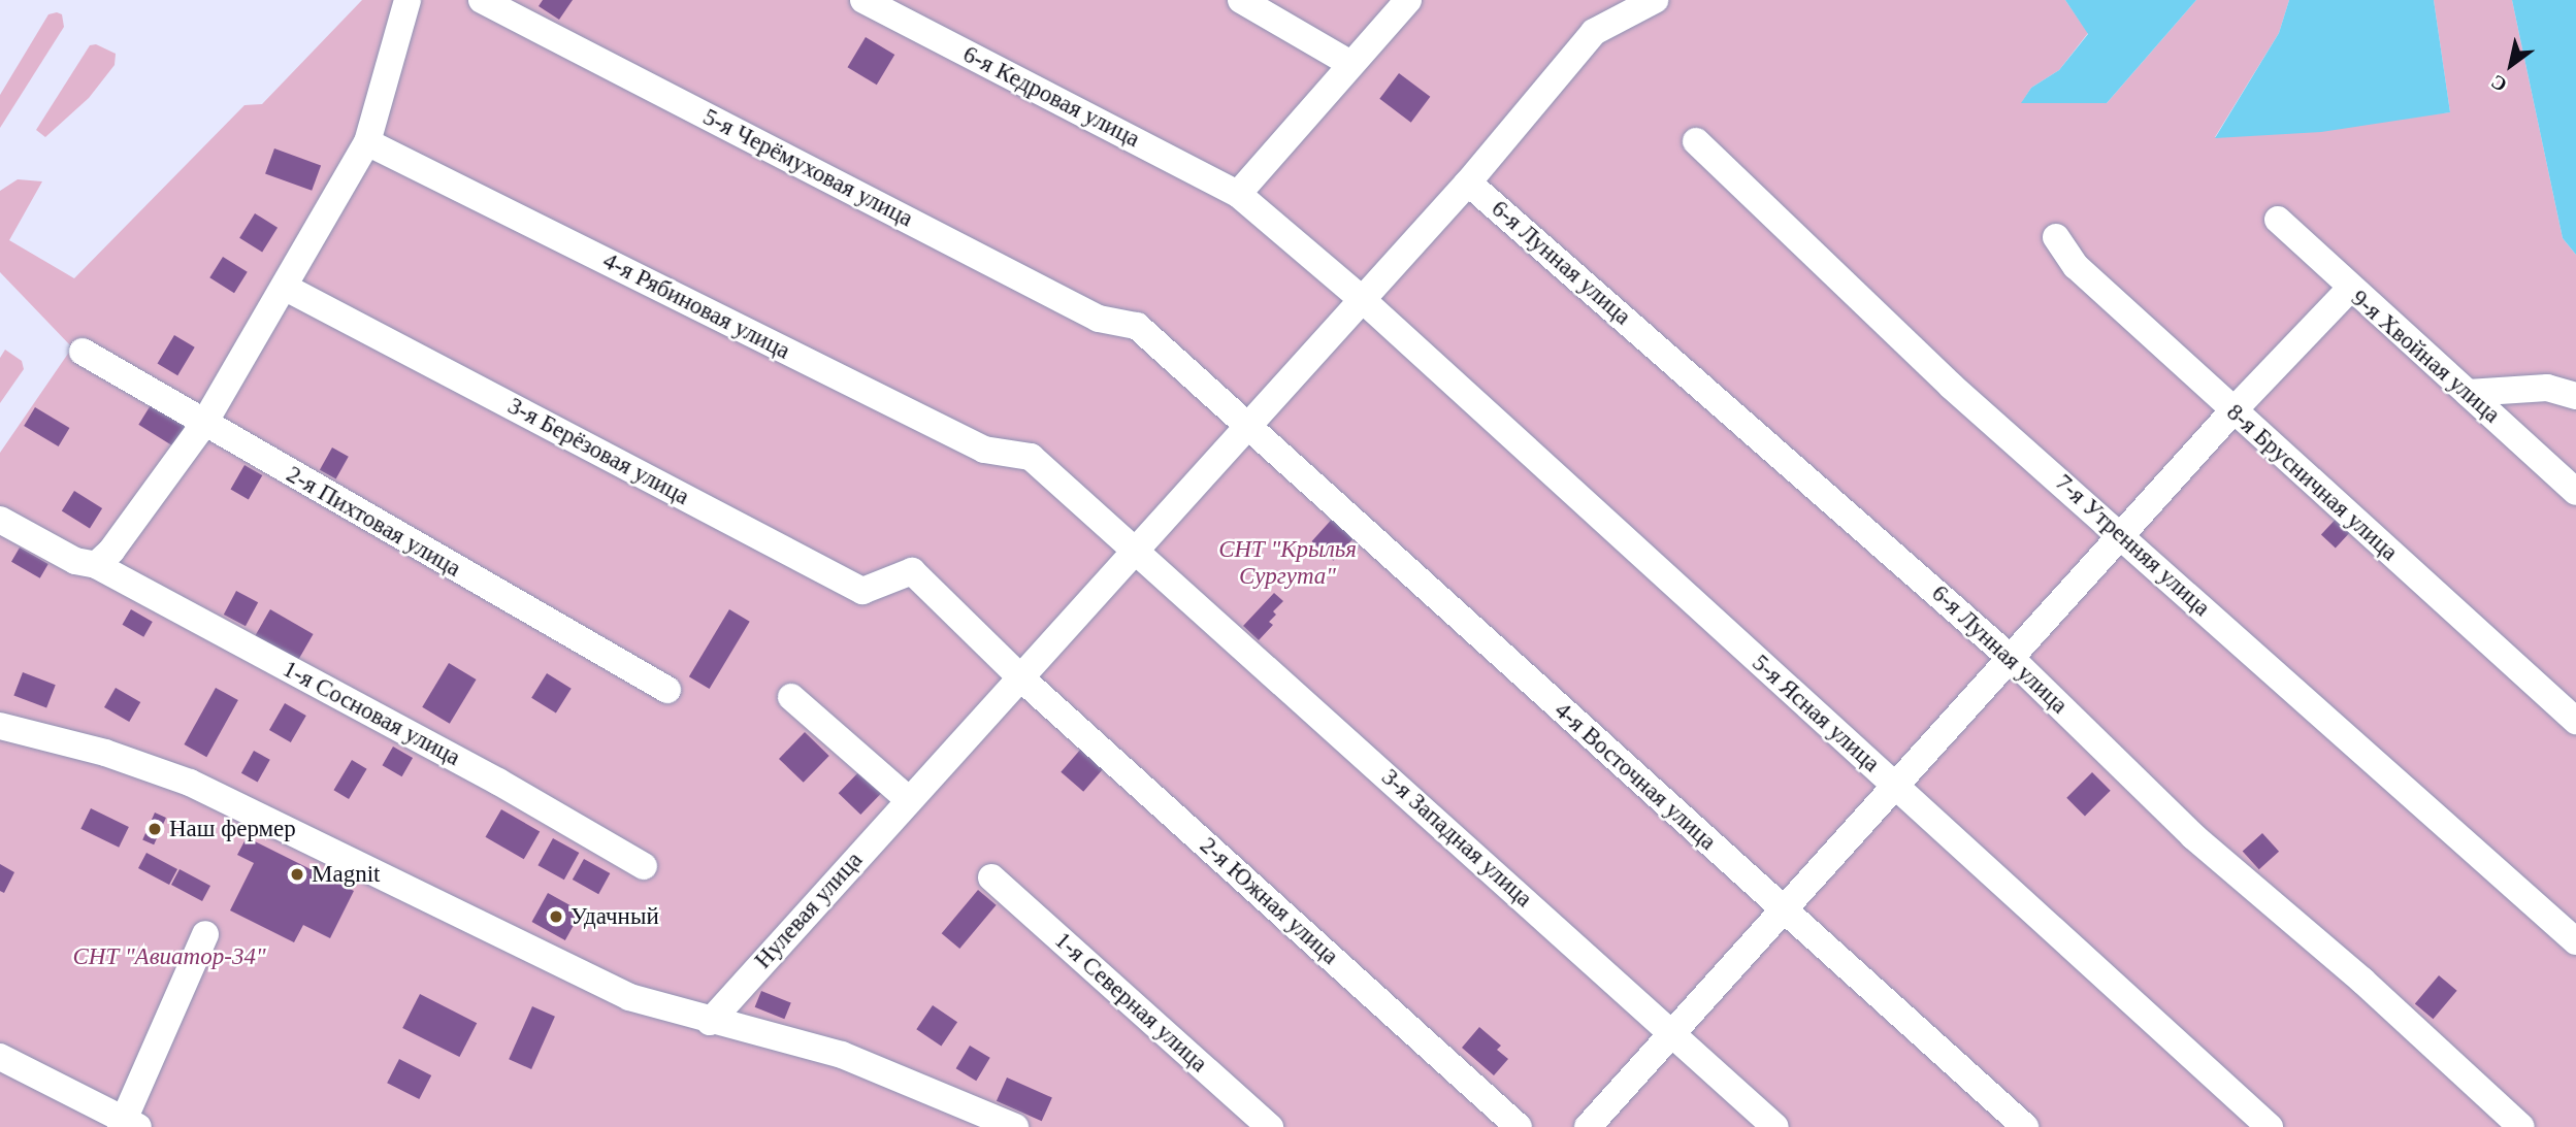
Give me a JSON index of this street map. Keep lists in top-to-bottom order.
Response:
{
  "streets": {
    "street": [
      "6-я Кедровая улица",
      "5-я Черёмуховая улица",
      "6-я Лунная улица",
      "4-я Рябиновая улица",
      "9-я Хвойная улица",
      "3-я Берёзовая улица",
      "8-я Брусничная улица",
      "2-я Пихтовая улица",
      "7-я Утренняя улица",
      "1-я Сосновая улица",
      "5-я Ясная улица",
      "4-я Восточная улица",
      "3-я Западная улица",
      "2-я Южная улица",
      "Нулевая улица",
      "1-я Северная улица"
    ]
  },
  "crossings": [
    ["6-я Кедровая улица", "5-я Ясная улица"],
    ["6-я Кедровая улица", "Нулевая улица"],
    ["5-я Черёмуховая улица", "4-я Восточная улица"],
    ["6-я Лунная улица", "Нулевая улица"],
    ["4-я Рябиновая улица", "3-я Западная улица"],
    ["3-я Берёзовая улица", "2-я Южная улица"],
    ["5-я Ясная улица", "Нулевая улица"],
    ["4-я Восточная улица", "Нулевая улица"],
    ["3-я Западная улица", "Нулевая улица"],
    ["2-я Южная улица", "Нулевая улица"]
  ],
  "parks": ["CНТ \"Крылья Сургута\"", "СНТ \"Авиатор-34\""],
  "places": ["Наш фермер", "Magnit", "Удачный"],
  "north": "bottom left"
}
